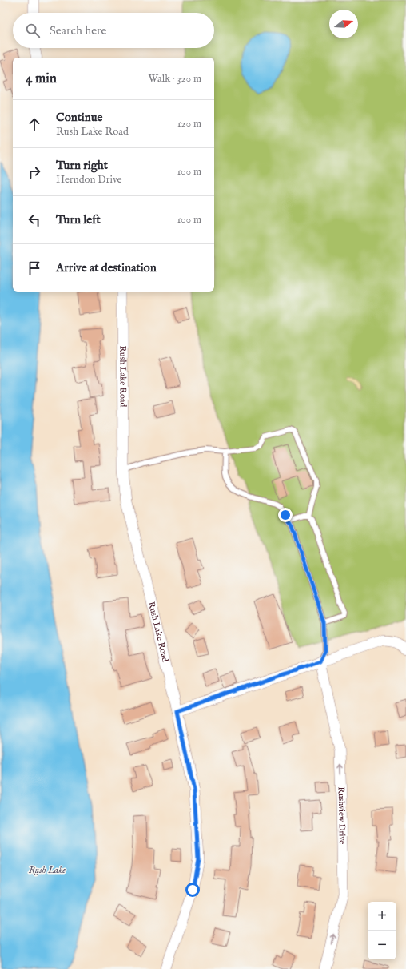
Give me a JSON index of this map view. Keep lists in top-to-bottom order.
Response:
{
  "streets": {
    "street": ["Rush Lake Road", "Rushview Drive"]
  },
  "one_way": ["Rushview Drive"],
  "water": ["Rush Lake"],
  "north": "right",
  "page": {
    "search": "Search here",
    "heading": ["4 min", "Walk · 320 m"],
    "list": [
      ["Continue", "Rush Lake Road", "120 m"],
      ["Turn right", "Herndon Drive", "100 m"],
      ["Turn left", "100 m"],
      "Arrive at destination"
    ],
    "map_buttons": ["+", "−"]
  }
}
